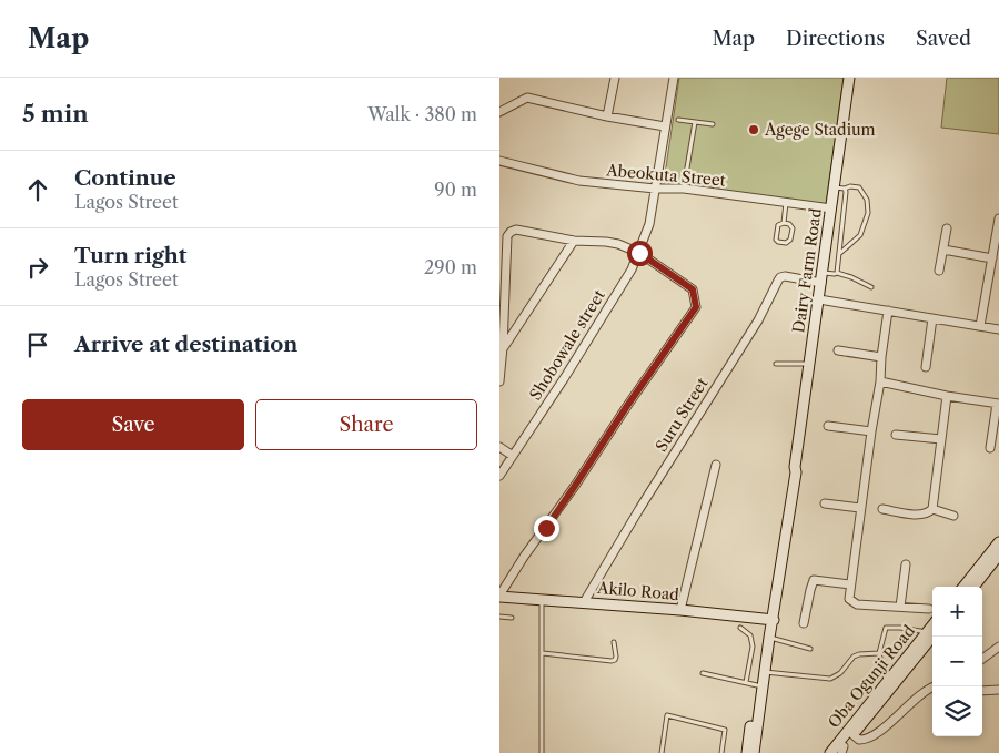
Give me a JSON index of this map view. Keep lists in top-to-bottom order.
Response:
{
  "streets": {
    "main road": ["Dairy Farm Road", "Akilo Road", "Oba Ogunji Road"],
    "street": ["Abeokuta Street", "Shobowale street", "Suru Street"]
  },
  "crossings": [
    ["Abeokuta Street", "Dairy Farm Road"],
    ["Abeokuta Street", "Shobowale street"],
    ["Dairy Farm Road", "Suru Street"],
    ["Dairy Farm Road", "Akilo Road"],
    ["Suru Street", "Akilo Road"]
  ],
  "places": ["Agege Stadium"],
  "page": {
    "header": "Map",
    "nav": ["Map", "Directions", "Saved"],
    "heading": ["5 min", "Walk · 380 m"],
    "list": [
      ["Continue", "Lagos Street", "90 m"],
      ["Turn right", "Lagos Street", "290 m"],
      "Arrive at destination"
    ],
    "buttons": ["Save", "Share"],
    "map_buttons": ["+", "−"]
  }
}
